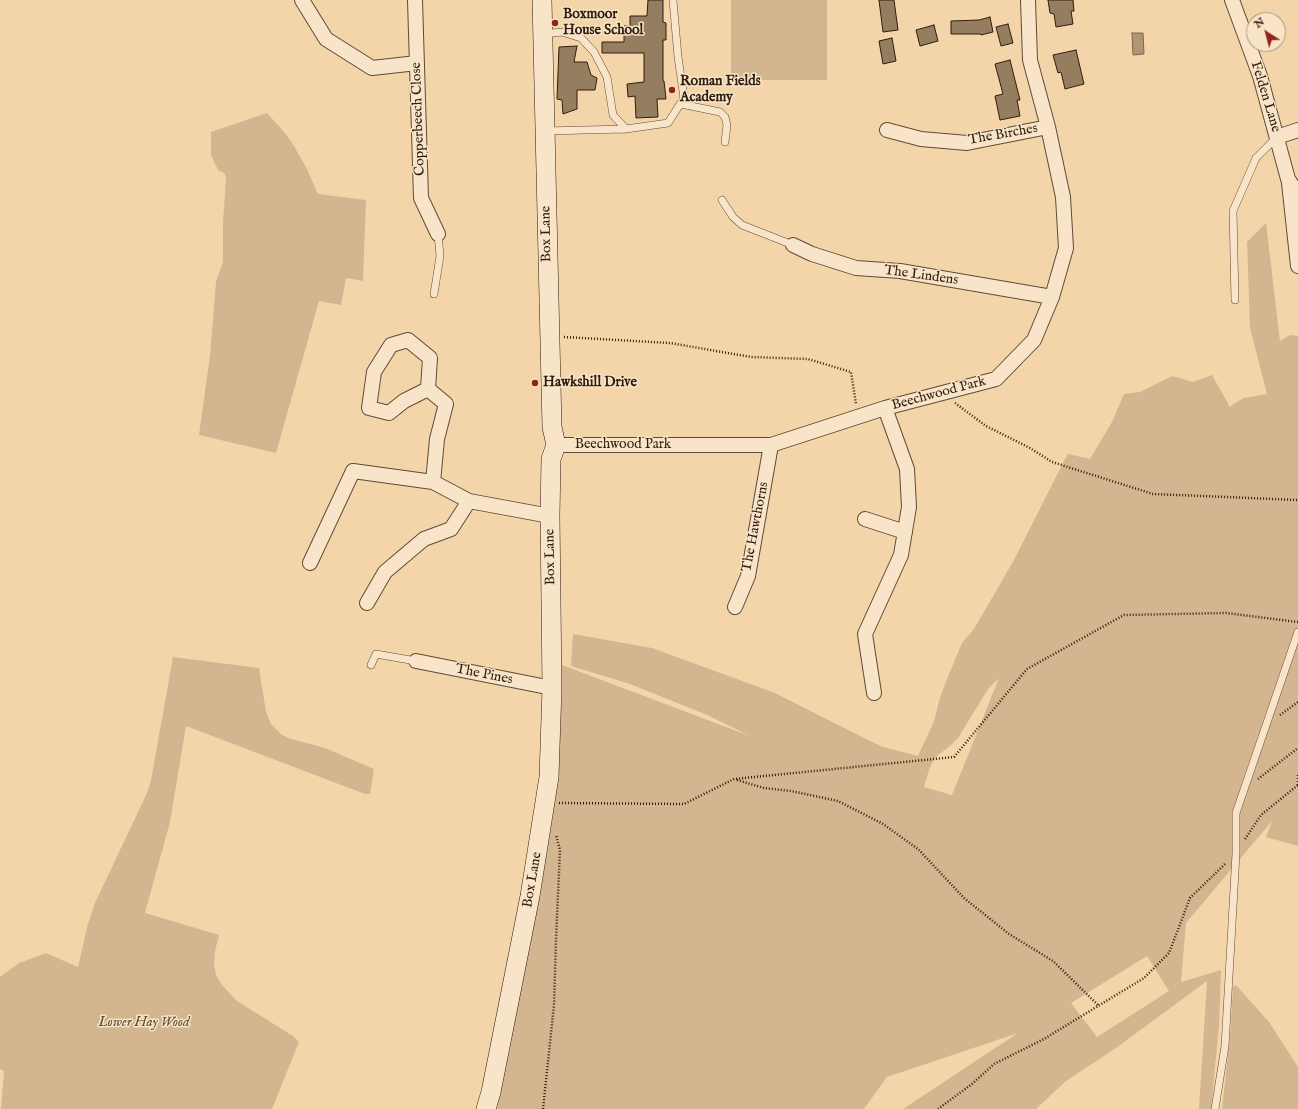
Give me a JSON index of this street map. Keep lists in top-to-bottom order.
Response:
{
  "streets": {
    "main road": ["Box Lane"],
    "street": [
      "Felden Lane",
      "Copperbeech Close",
      "The Birches",
      "The Lindens",
      "Beechwood Park",
      "The Hawthorns",
      "The Pines"
    ]
  },
  "crossings": [
    ["The Birches", "Beechwood Park"],
    ["Box Lane", "Beechwood Park"],
    ["Box Lane", "The Pines"],
    ["The Lindens", "Beechwood Park"],
    ["Beechwood Park", "The Hawthorns"]
  ],
  "parks": ["Lower Hay Wood"],
  "places": ["Boxmoor House School", "Roman Fields Academy", "Hawkshill Drive"],
  "north": "top left"
}
